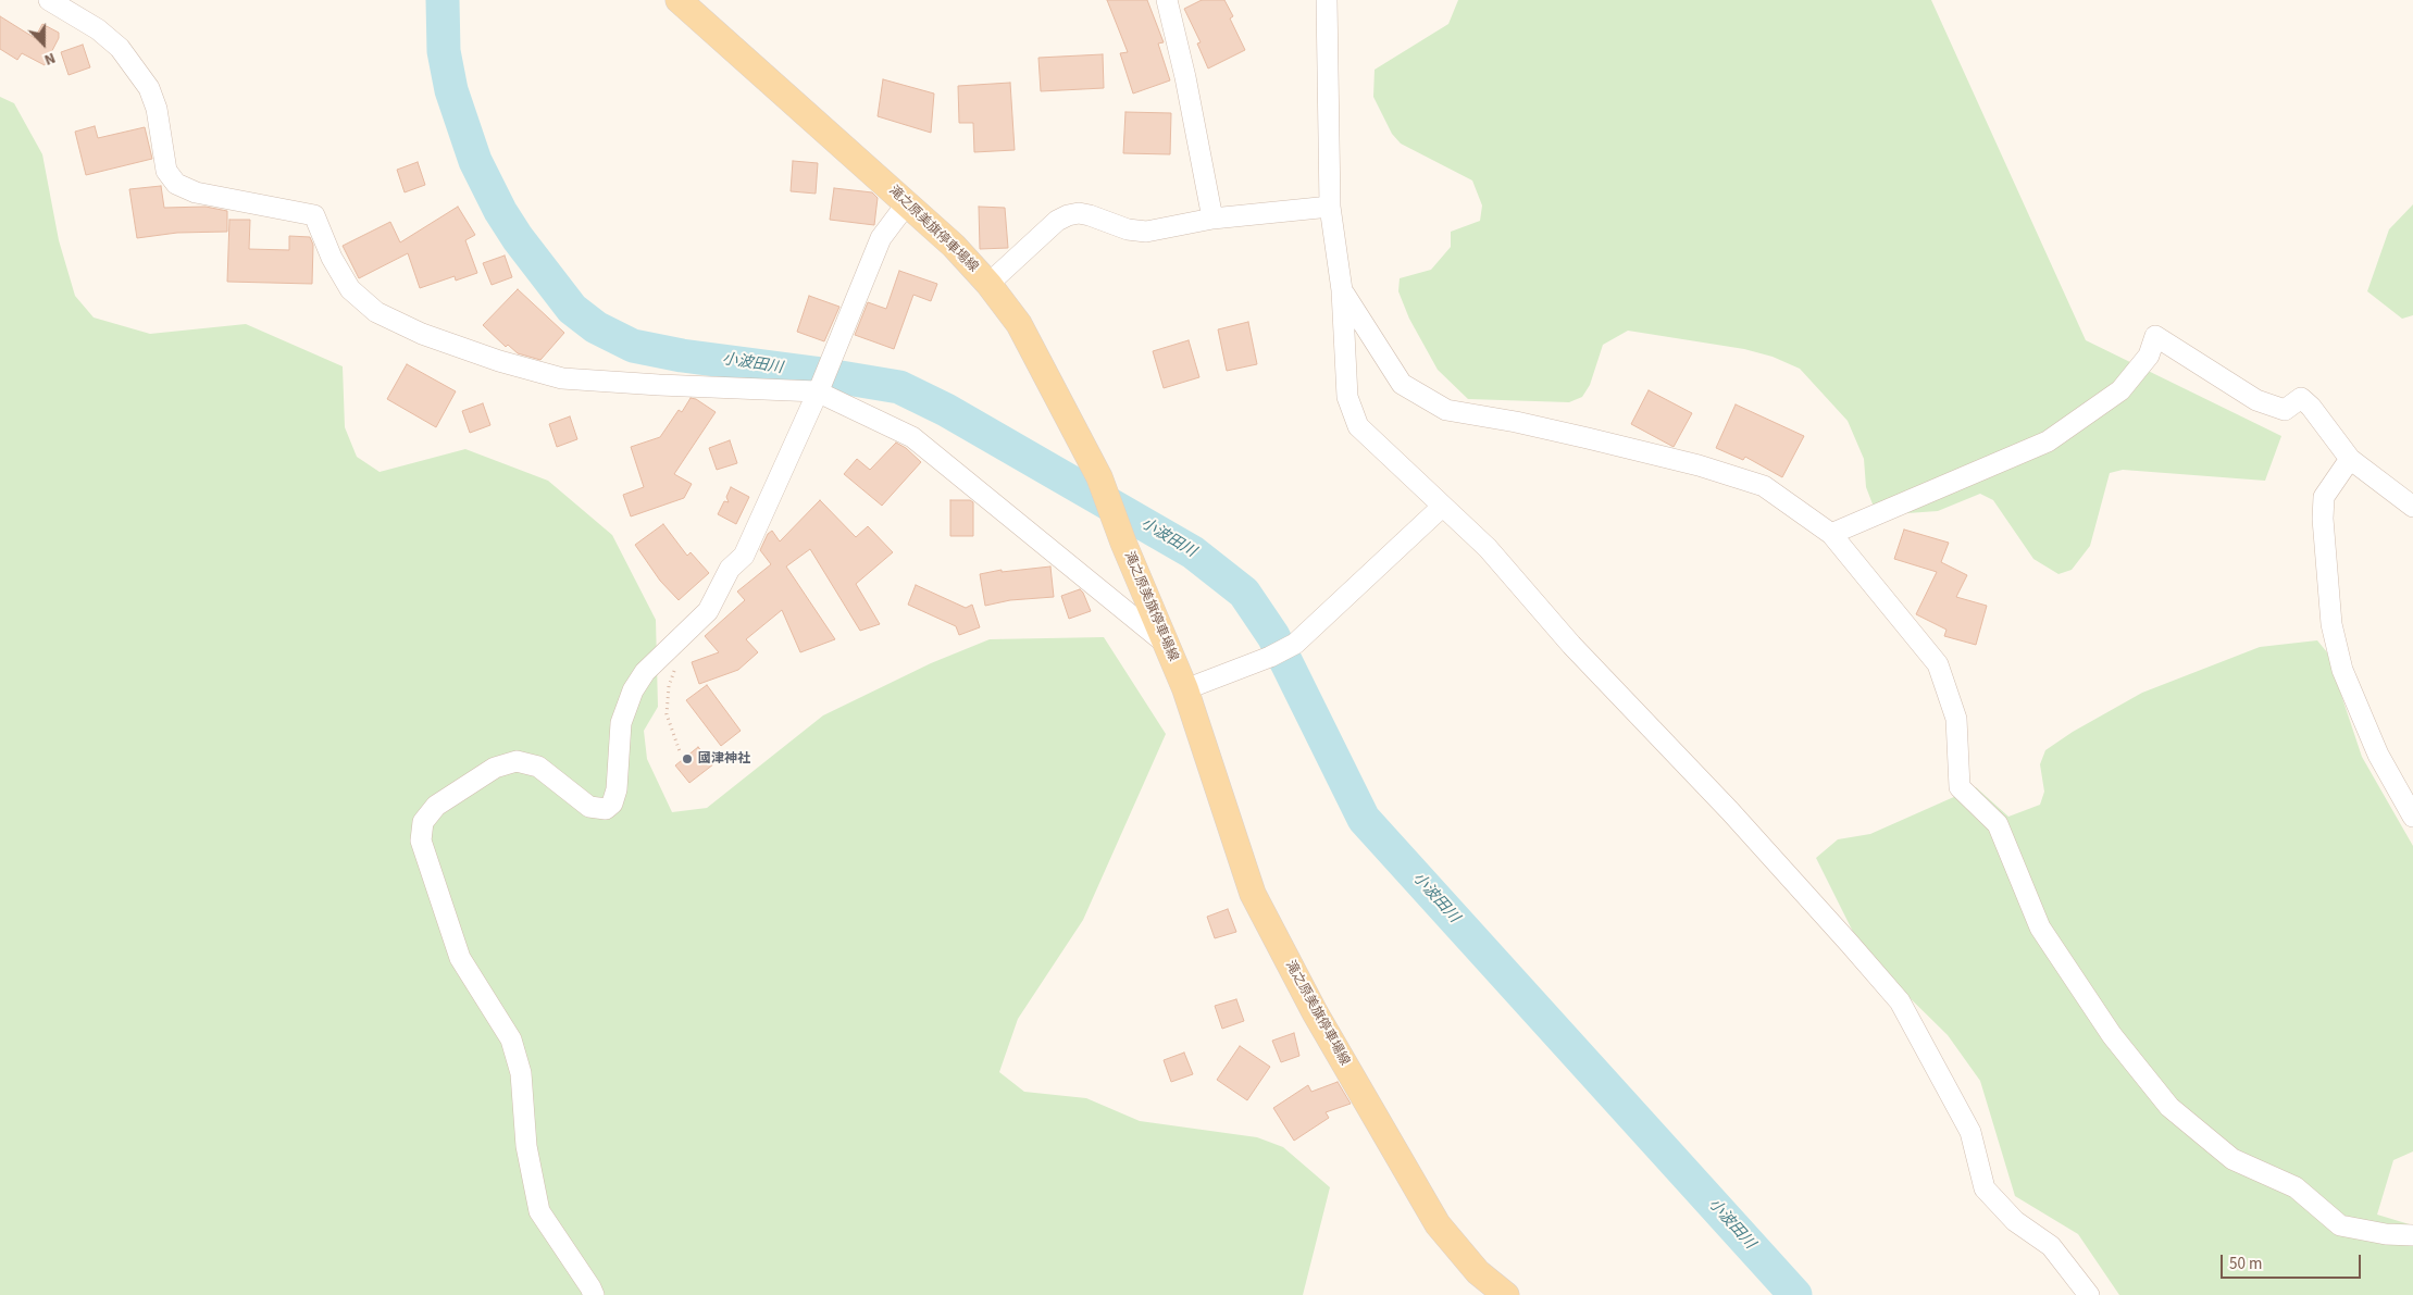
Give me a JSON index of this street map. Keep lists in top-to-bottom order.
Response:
{
  "streets": {
    "main road": ["滝之原美旗停車場線"]
  },
  "water": ["小波田川"],
  "places": ["國津神社"],
  "scale_bar": "50 m",
  "north": "bottom"
}
